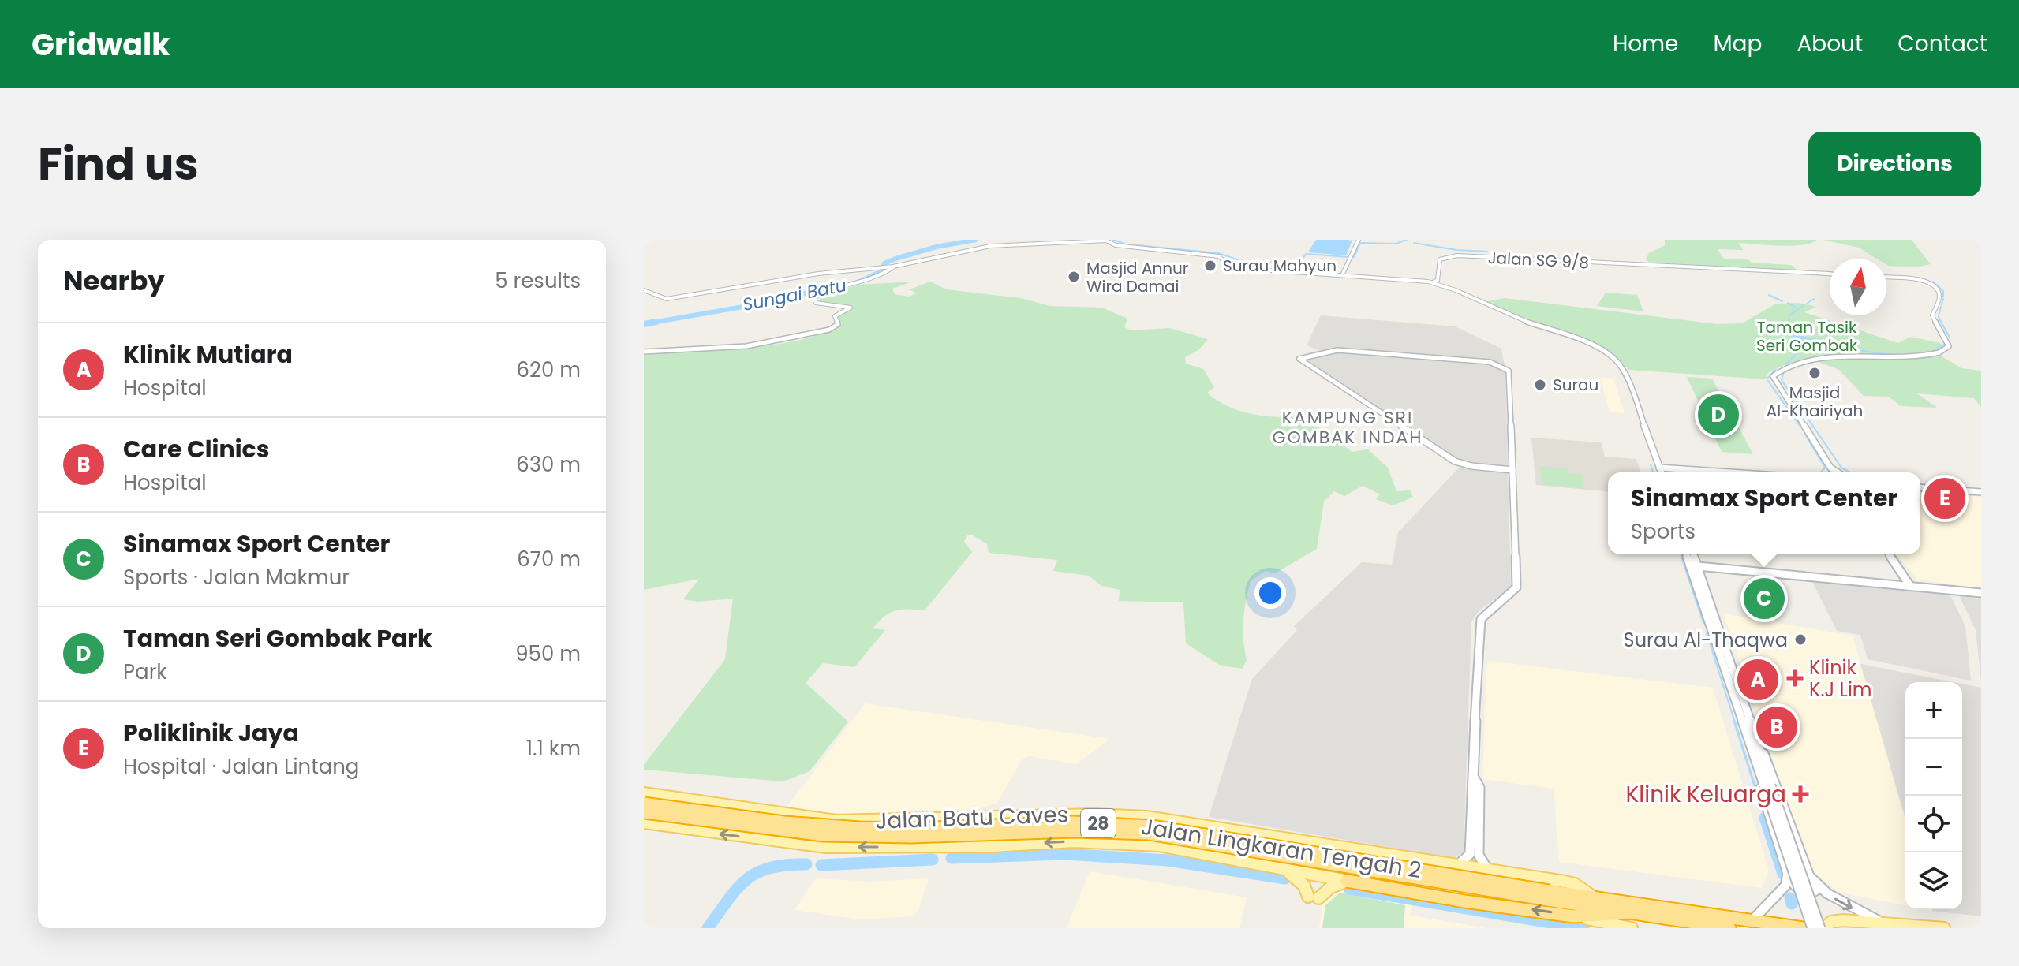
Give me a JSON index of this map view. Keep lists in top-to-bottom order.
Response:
{
  "streets": {
    "highway": ["28", "Jalan Lingkaran Tengah 2"],
    "main road": ["Jalan Batu Caves"],
    "street": ["Jalan SG 9/8"]
  },
  "crossings": [
    ["Jalan Batu Caves", "Jalan Lingkaran Tengah 2"]
  ],
  "districts": ["KAMPUNG SRI GOMBAK INDAH"],
  "water": ["Sungai Batu"],
  "parks": ["Taman Tasik Seri Gombak"],
  "places": {
    "other": [
      "Surau Mahyun",
      "Masjid Annur Wira Damai",
      "Masjid Al-Khairiyah",
      "Surau",
      "Surau Al-Thaqwa"
    ],
    "health": ["Klinik K.J Lim", "Klinik Keluarga"]
  },
  "north": "top",
  "page": {
    "header": "Gridwalk",
    "nav": [
      "Home",
      "Map",
      "About",
      "Contact"
    ],
    "title": "Find us",
    "buttons": "Directions",
    "heading": ["Nearby", "5 results"],
    "list": [
      {
        "mark": "A",
        "name": "Klinik Mutiara",
        "note": "Hospital",
        "value": "620 m"
      },
      {
        "mark": "B",
        "name": "Care Clinics",
        "note": "Hospital",
        "value": "630 m"
      },
      {
        "mark": "C",
        "name": "Sinamax Sport Center",
        "note": "Sports · Jalan Makmur",
        "value": "670 m"
      },
      {
        "mark": "D",
        "name": "Taman Seri Gombak Park",
        "note": "Park",
        "value": "950 m"
      },
      {
        "mark": "E",
        "name": "Poliklinik Jaya",
        "note": "Hospital · Jalan Lintang",
        "value": "1.1 km"
      }
    ],
    "pins": [
      "D",
      "E",
      "C",
      "A",
      "B"
    ],
    "popup": ["Sinamax Sport Center", "Sports"],
    "map_buttons": ["+", "−"]
  }
}
